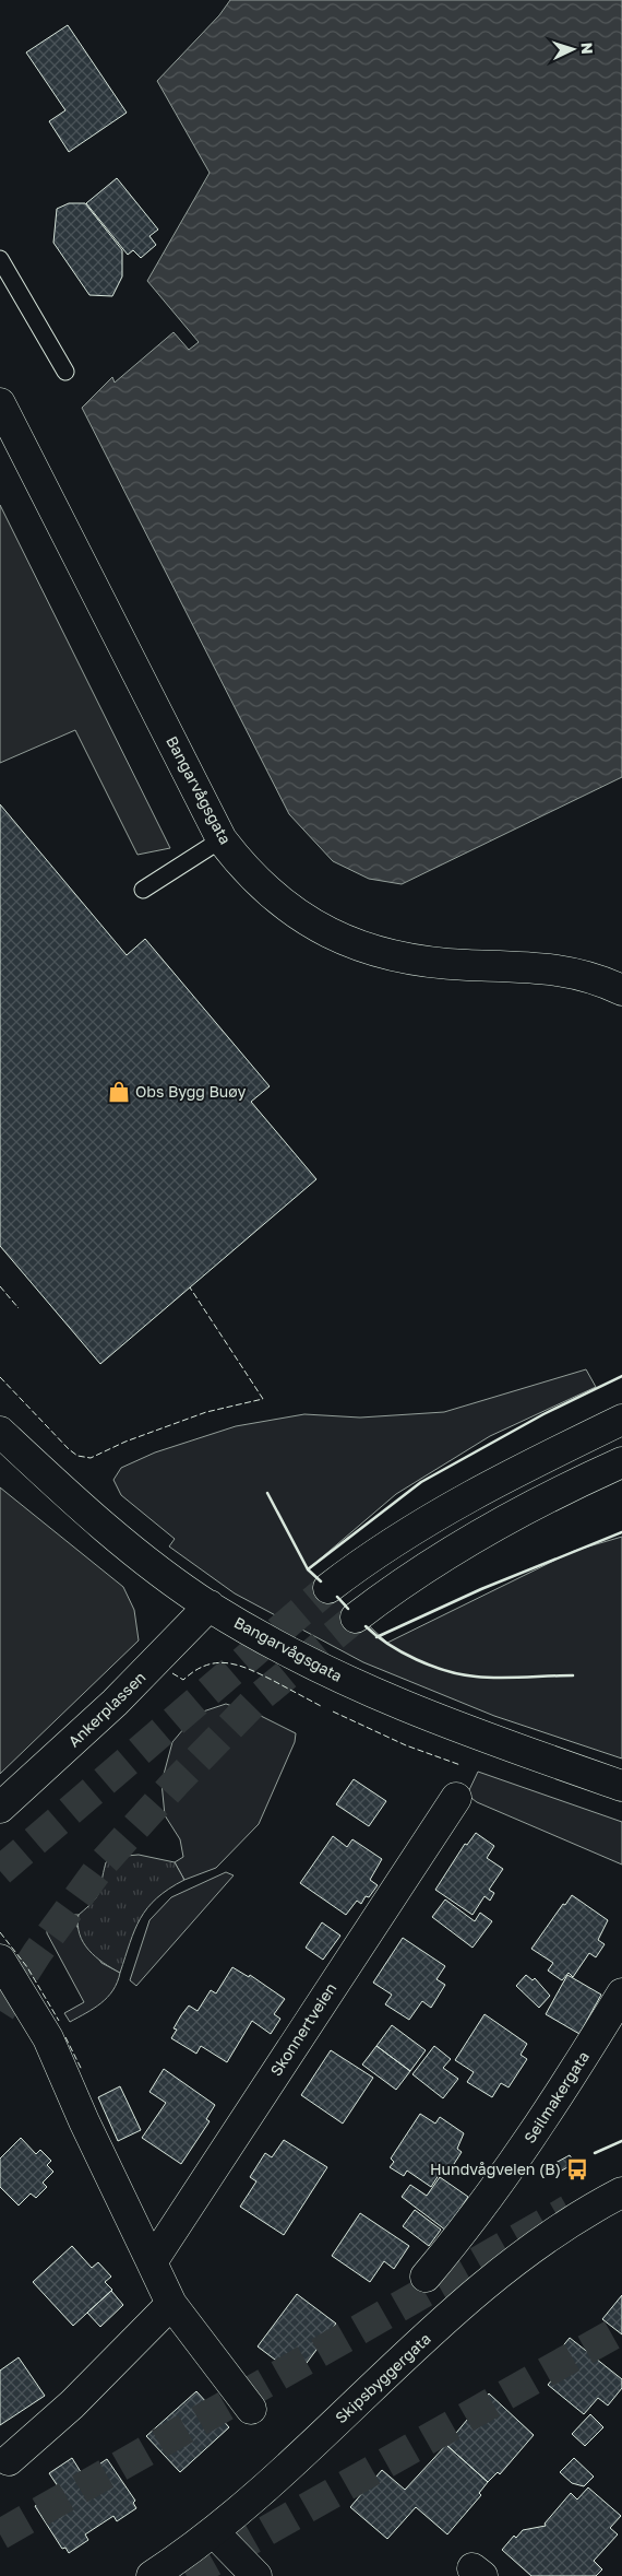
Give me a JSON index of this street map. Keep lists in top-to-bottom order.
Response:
{
  "streets": {
    "main road": [
      "Bangarvågsgata",
      "Ankerplassen",
      "Skonnertveien",
      "Seilmakergata",
      "Skipsbyggergata"
    ]
  },
  "crossings": [
    ["Bangarvågsgata", "Ankerplassen"]
  ],
  "places": {
    "shop": ["Obs Bygg Buøy"],
    "bus stop": ["Hundvågveien (B)"]
  },
  "north": "right"
}
